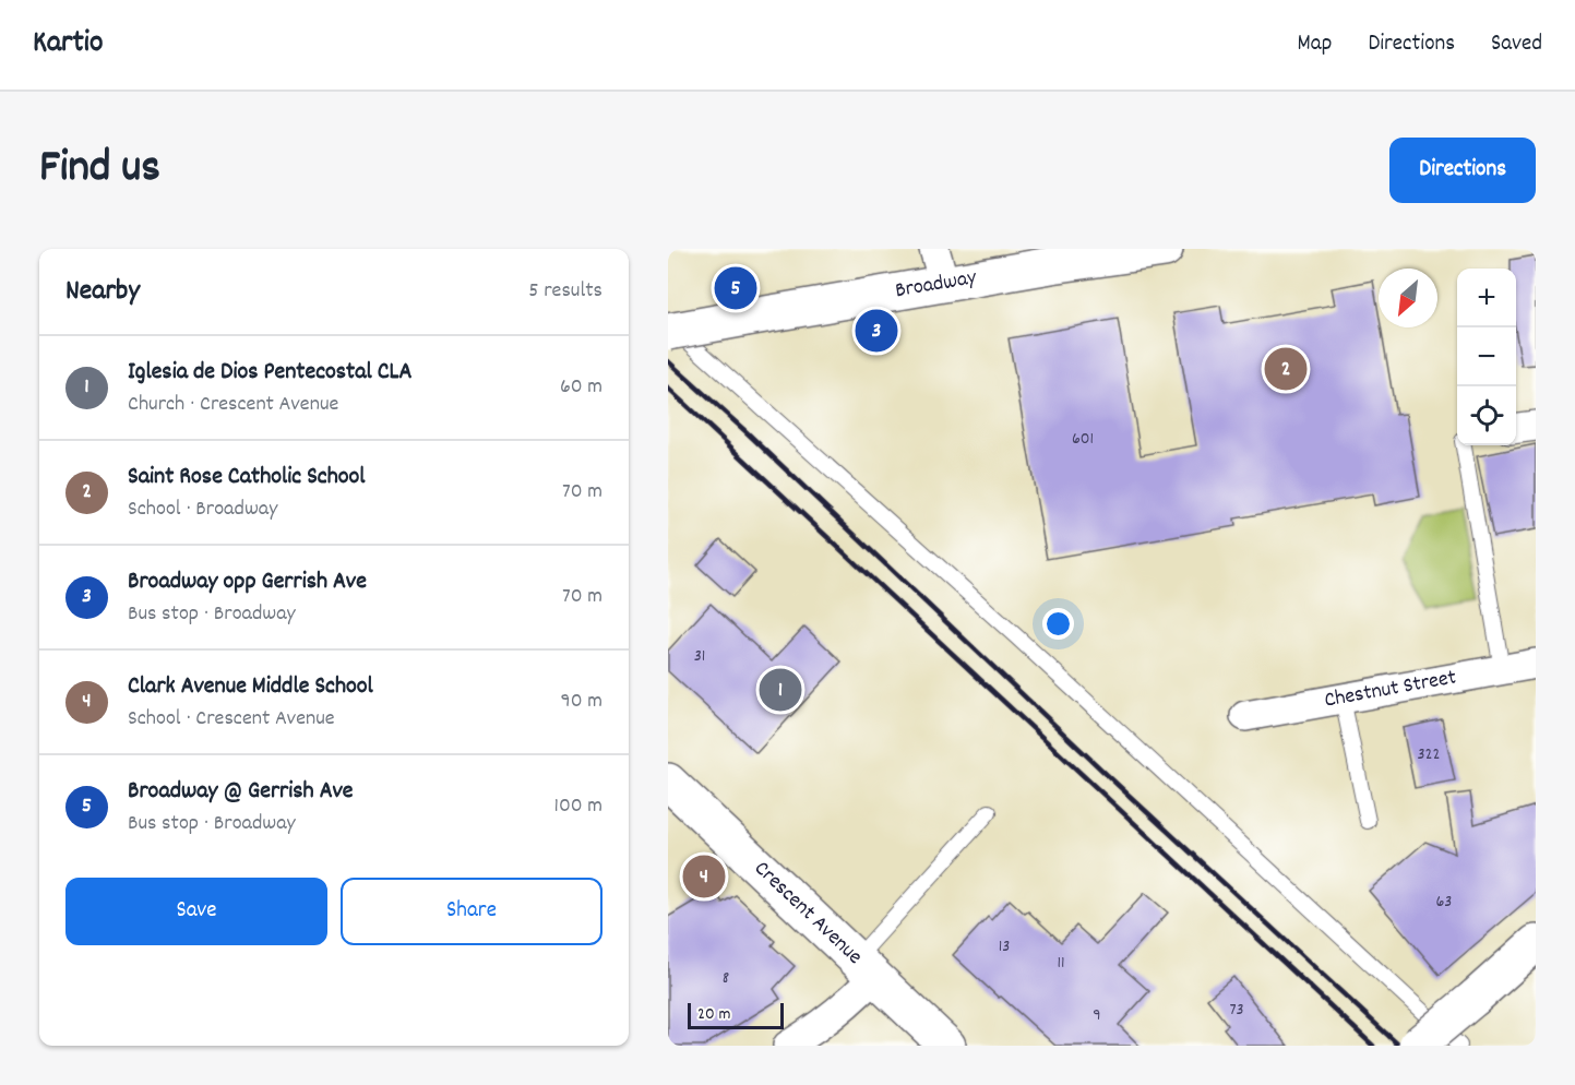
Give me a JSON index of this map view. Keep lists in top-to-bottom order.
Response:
{
  "streets": {
    "main road": ["Broadway", "Crescent Avenue"],
    "street": ["Chestnut Street"]
  },
  "house_numbers": [
    "601",
    "31",
    "322",
    "63",
    "13",
    "11",
    "8",
    "73",
    "9"
  ],
  "scale_bar": "20 m",
  "north": "bottom left",
  "page": {
    "header": "Kartio",
    "nav": ["Map", "Directions", "Saved"],
    "title": "Find us",
    "buttons": [
      "Directions",
      ["Save", "Share"]
    ],
    "heading": ["Nearby", "5 results"],
    "pins": [
      "5",
      "3",
      "2",
      "1",
      "4"
    ],
    "map_buttons": ["+", "−"],
    "list": [
      {
        "mark": "1",
        "name": "Iglesia de Dios Pentecostal CLA",
        "note": "Church · Crescent Avenue",
        "value": "60 m"
      },
      {
        "mark": "2",
        "name": "Saint Rose Catholic School",
        "note": "School · Broadway",
        "value": "70 m"
      },
      {
        "mark": "3",
        "name": "Broadway opp Gerrish Ave",
        "note": "Bus stop · Broadway",
        "value": "70 m"
      },
      {
        "mark": "4",
        "name": "Clark Avenue Middle School",
        "note": "School · Crescent Avenue",
        "value": "90 m"
      },
      {
        "mark": "5",
        "name": "Broadway @ Gerrish Ave",
        "note": "Bus stop · Broadway",
        "value": "100 m"
      }
    ],
    "scale": "20 m"
  }
}
